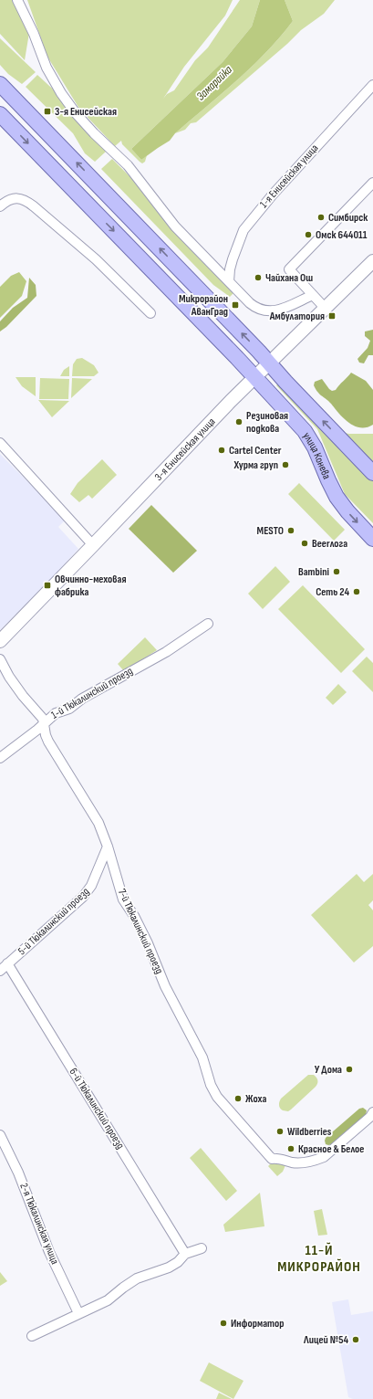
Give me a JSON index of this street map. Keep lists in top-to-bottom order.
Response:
{
  "streets": {
    "main road": ["улица Конева"],
    "street": [
      "1-я Енисейская улица",
      "3-я Енисейская улица",
      "1-й Тюкалинский проезд",
      "5-й Тюкалинский проезд",
      "7-й Тюкалинский проезд",
      "6-й Тюкалинский проезд",
      "2-я Тюкалинская улица"
    ]
  },
  "crossings": [
    ["3-я Енисейская улица", "улица Конева"],
    ["1-й Тюкалинский проезд", "7-й Тюкалинский проезд"],
    ["5-й Тюкалинский проезд", "7-й Тюкалинский проезд"],
    ["5-й Тюкалинский проезд", "6-й Тюкалинский проезд"]
  ],
  "districts": ["11-Й МИКРОРАЙОН"],
  "water": ["Замарайка"],
  "places": {
    "transit": [
      "3-я Енисейская",
      "Микрорайон АванГрад",
      "Амбулатория",
      "Овчинно-меховая фабрика"
    ],
    "other": [
      "Симбирск",
      "Омск 644011",
      "Чайхана Ош",
      "Резиновая подкова",
      "Cartel Center",
      "Хурма груп",
      "MESTO",
      "Beerлога",
      "Bambini",
      "Сеть 24",
      "У Дома",
      "Жоха",
      "Wildberries",
      "Красное & Белое",
      "Информатор",
      "Лицей №54"
    ]
  }
}
